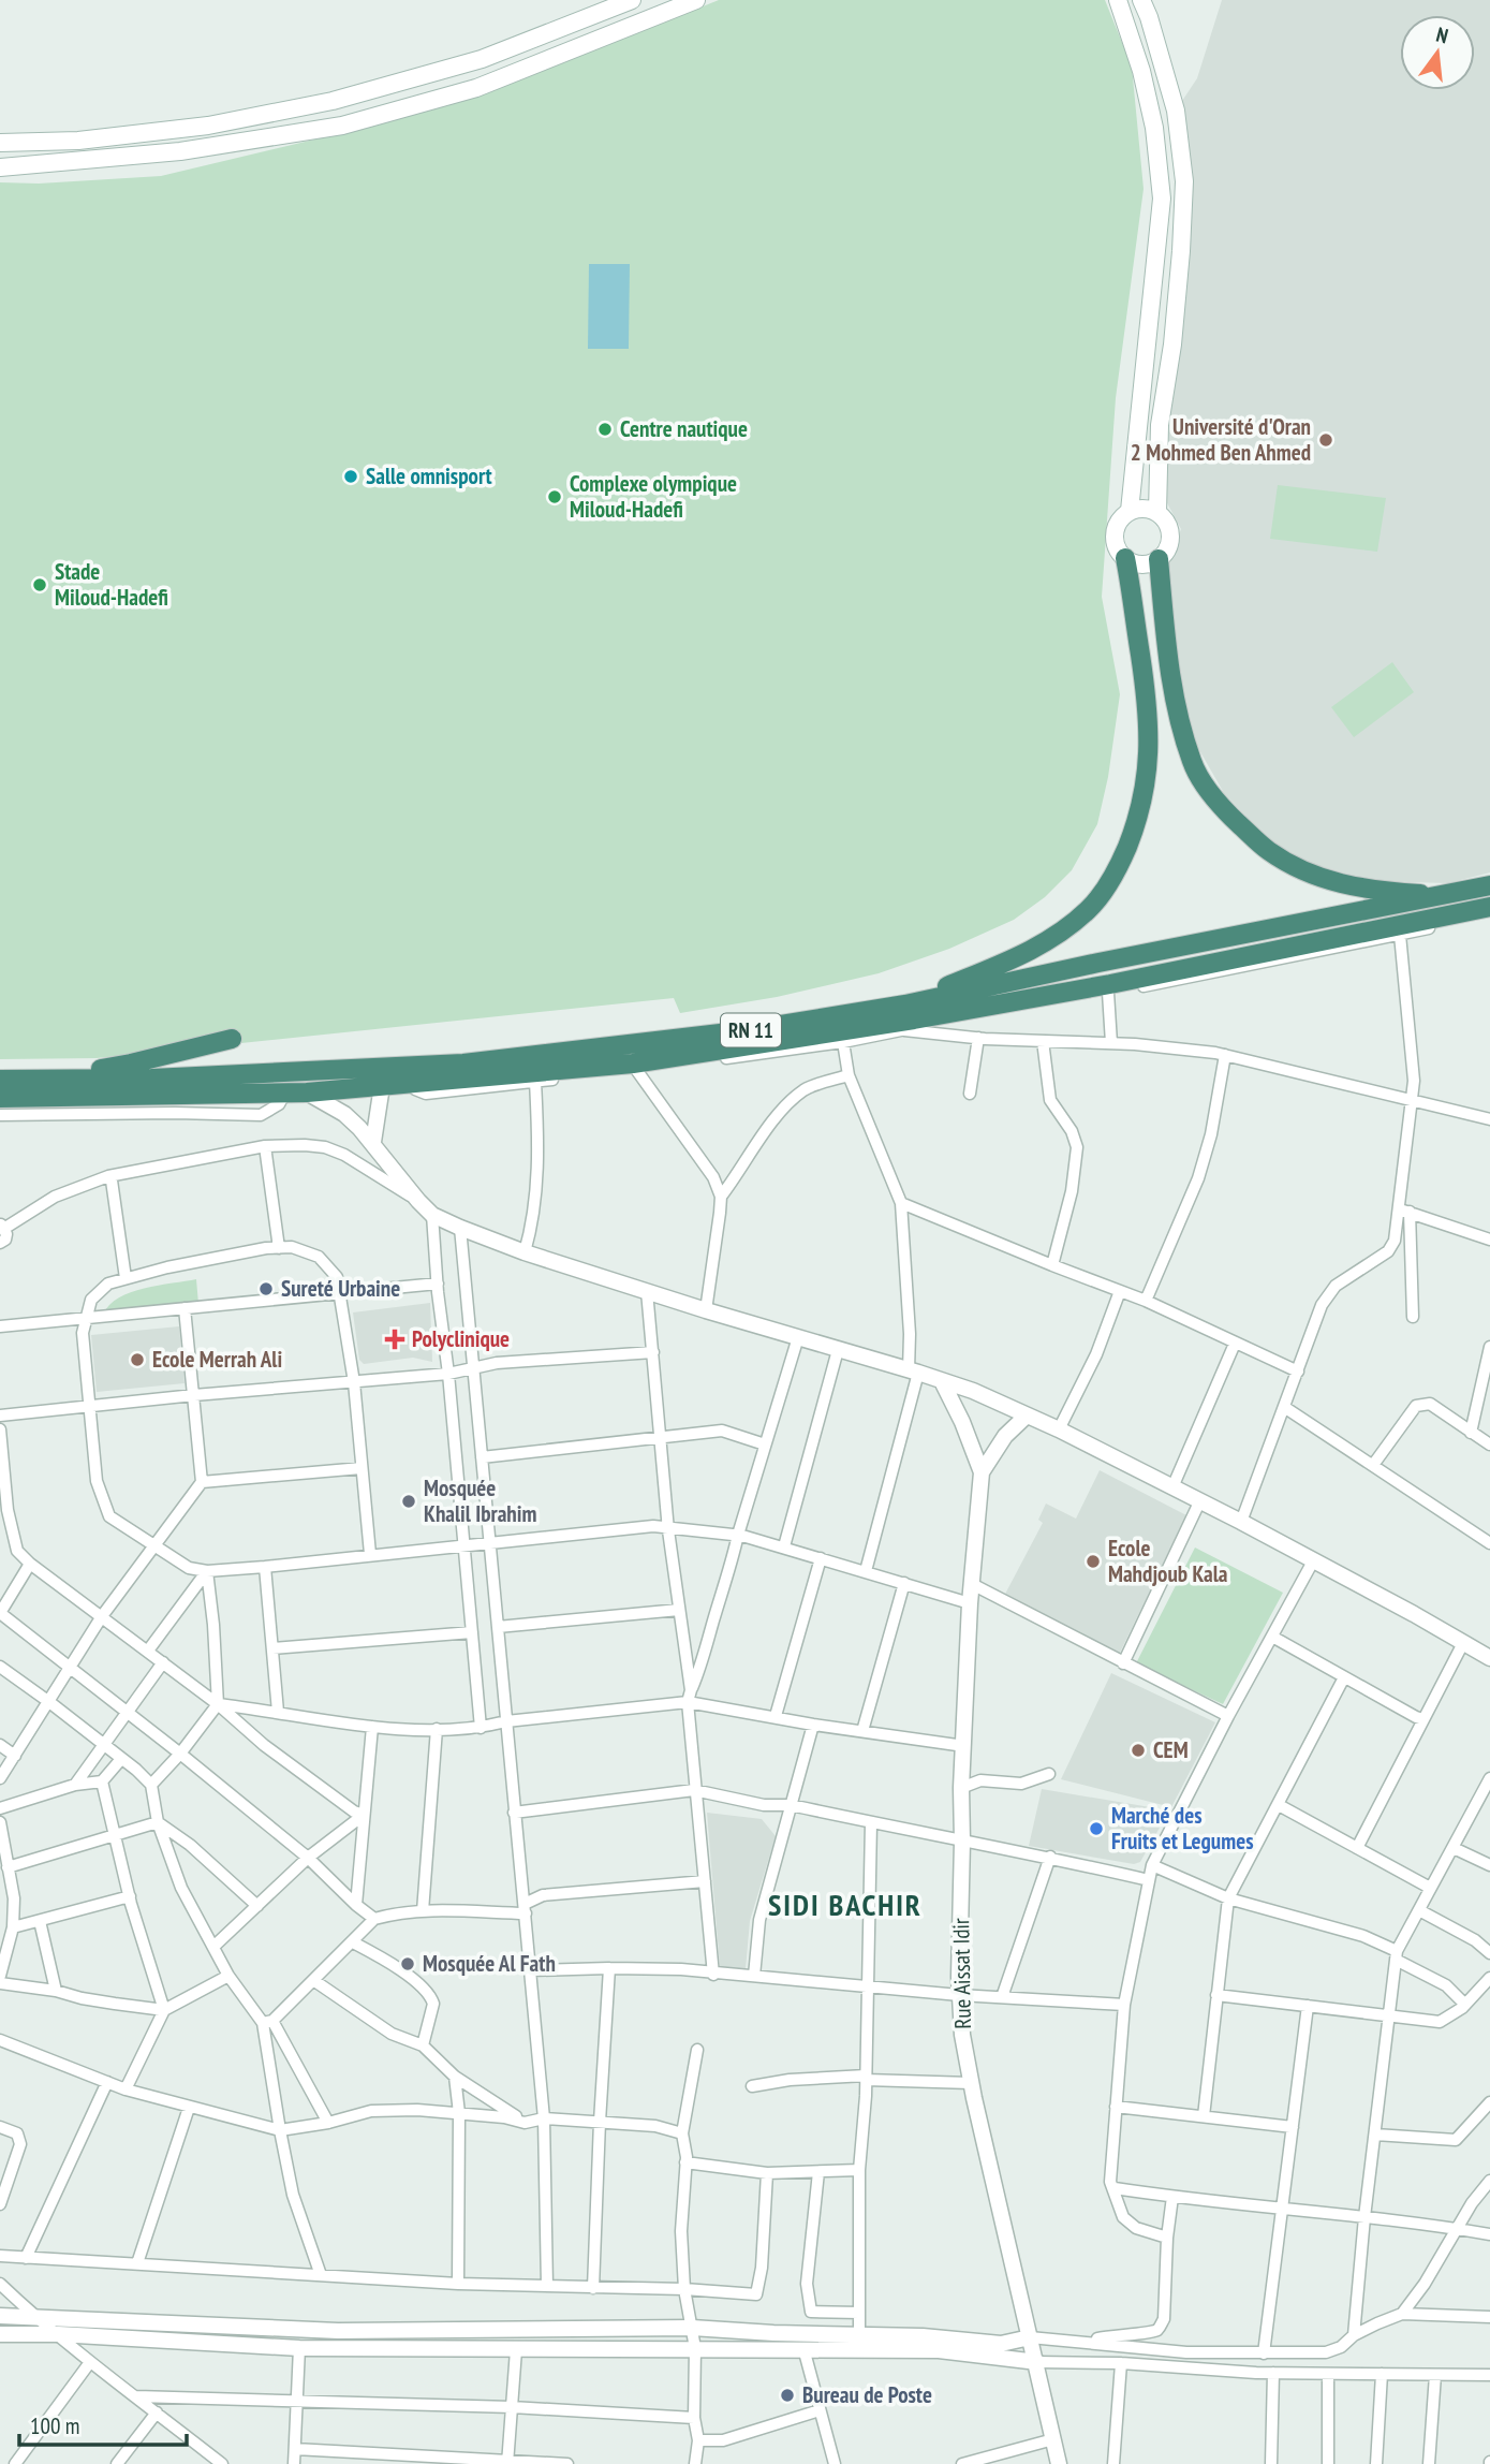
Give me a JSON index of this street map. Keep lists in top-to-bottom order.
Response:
{
  "streets": {
    "highway": ["RN 11"],
    "street": ["Rue Aissat Idir"]
  },
  "districts": ["SIDI BACHIR"],
  "places": {
    "other": [
      "Centre nautique",
      "Université d'Oran 2 Mohmed Ben Ahmed",
      "Salle omnisport",
      "Complexe olympique Miloud-Hadefi",
      "Stade Miloud-Hadefi",
      "Sureté Urbaine",
      "Ecole Merrah Ali",
      "Mosquée Khalil Ibrahim",
      "Ecole Mahdjoub Kala",
      "CEM",
      "Marché des Fruits et Legumes",
      "Mosquée Al Fath",
      "Bureau de Poste"
    ],
    "health": ["Polyclinique"]
  },
  "scale_bar": "100 m",
  "north": "top"
}
